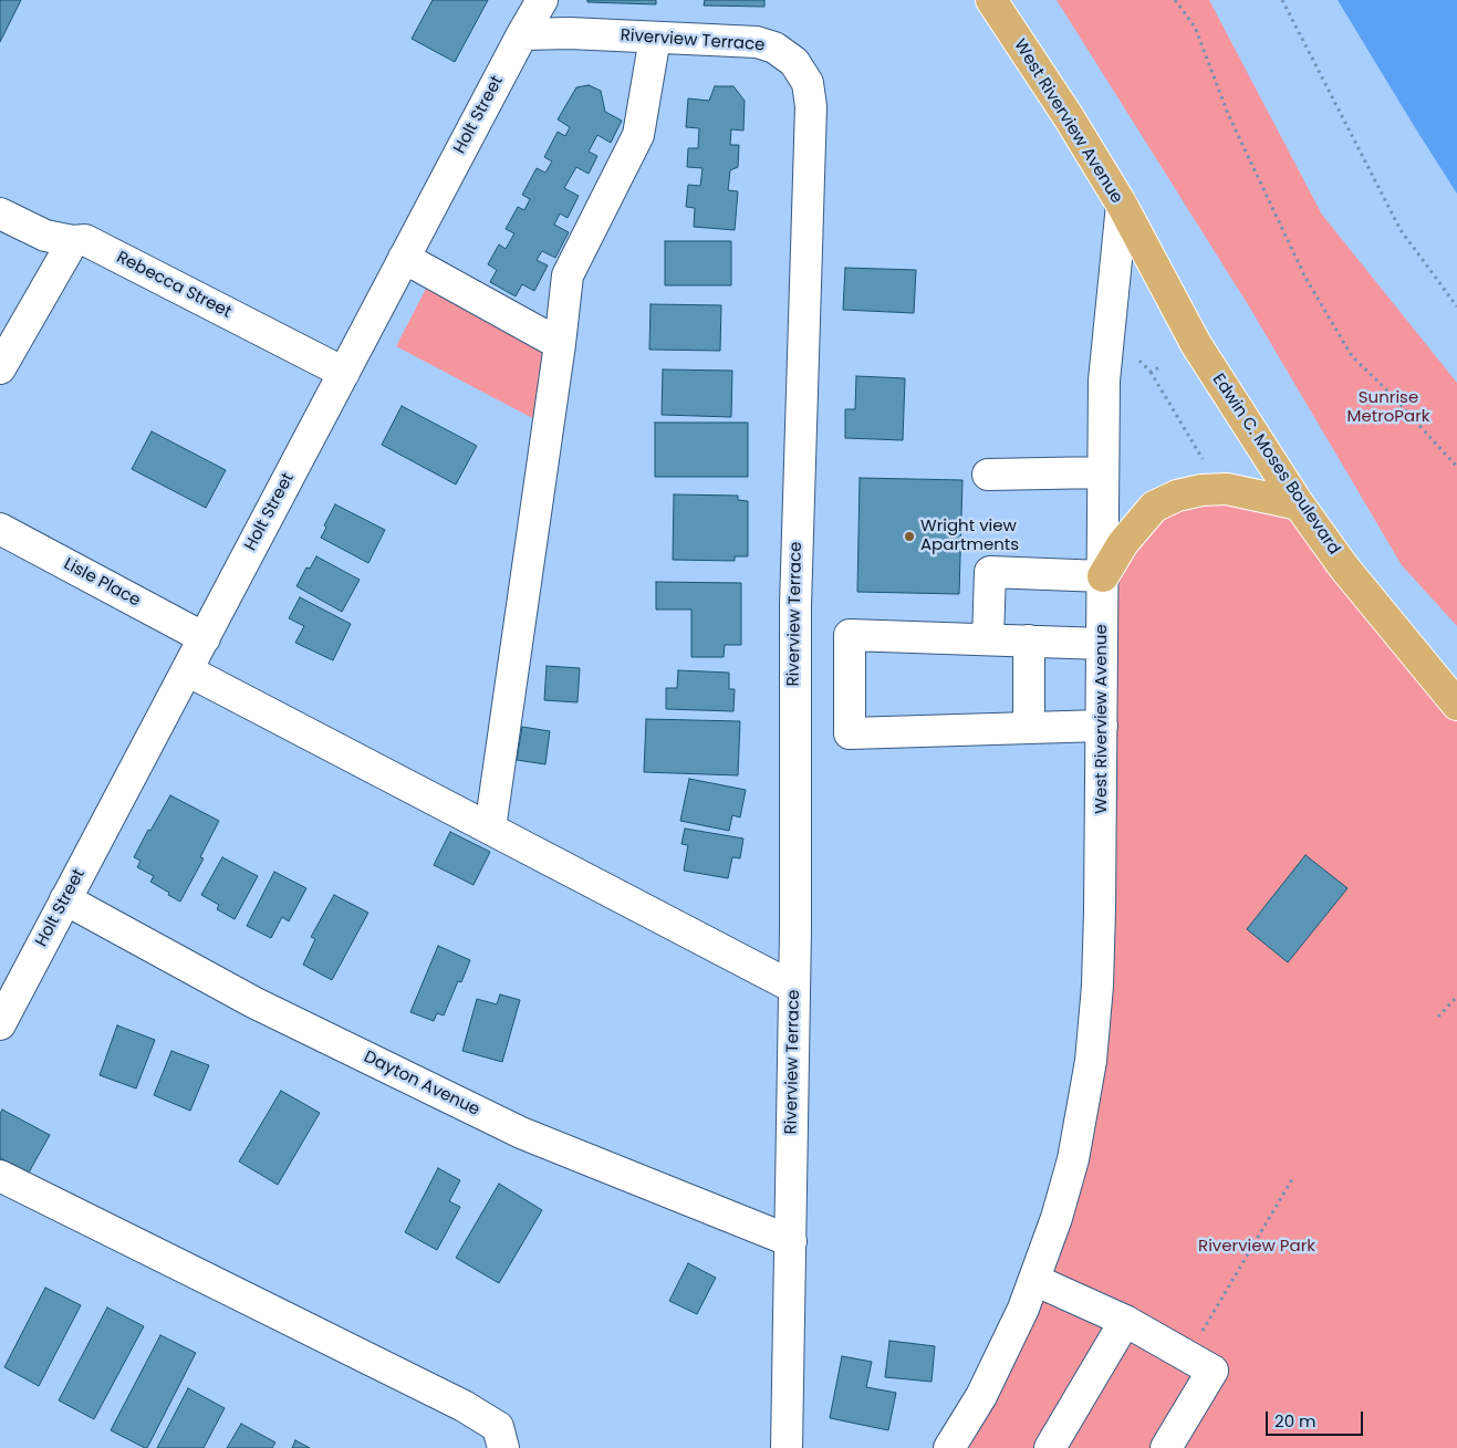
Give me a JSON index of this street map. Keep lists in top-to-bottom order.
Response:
{
  "streets": {
    "main road": ["West Riverview Avenue", "Edwin C. Moses Boulevard"],
    "street": [
      "Riverview Terrace",
      "Holt Street",
      "Rebecca Street",
      "Lisle Place",
      "Dayton Avenue"
    ]
  },
  "crossings": [
    ["Riverview Terrace", "Holt Street"],
    ["Riverview Terrace", "Dayton Avenue"],
    ["Holt Street", "Rebecca Street"],
    ["Holt Street", "Lisle Place"],
    ["Holt Street", "Dayton Avenue"],
    ["West Riverview Avenue", "Edwin C. Moses Boulevard"]
  ],
  "parks": ["Sunrise MetroPark", "Riverview Park"],
  "places": ["Wright view Apartments"],
  "scale_bar": "20 m"
}
